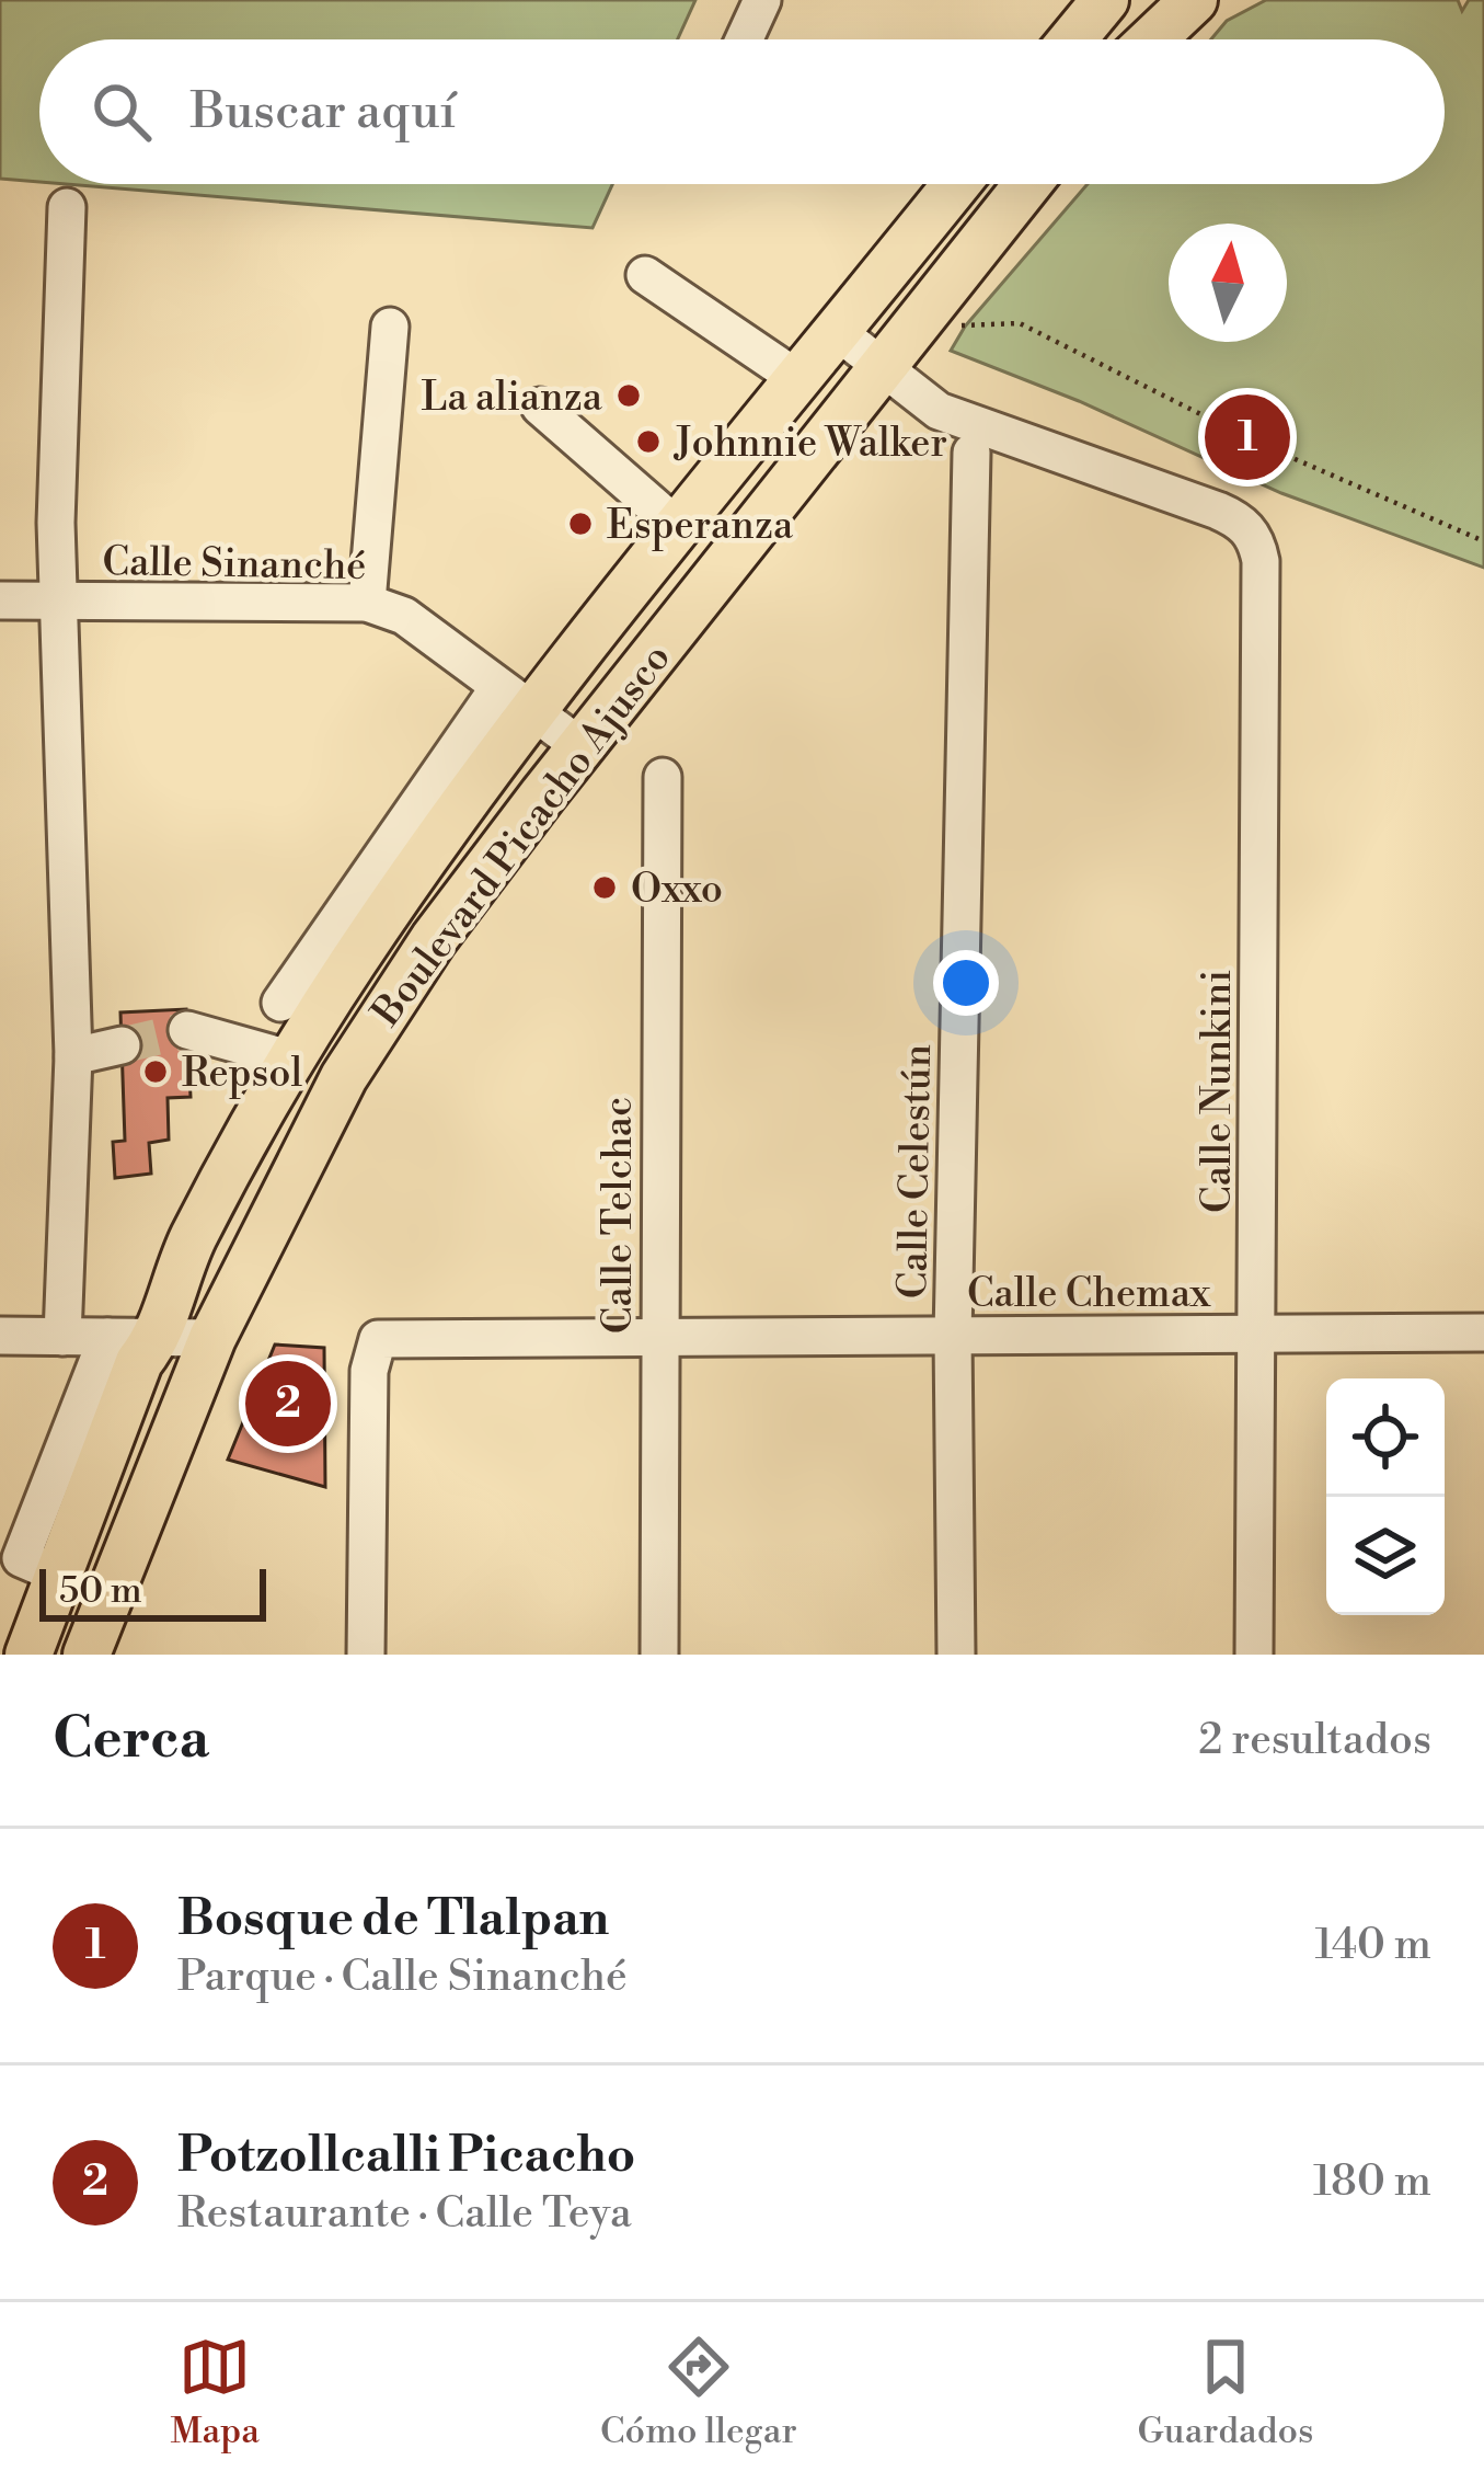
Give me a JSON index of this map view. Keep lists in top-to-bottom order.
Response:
{
  "streets": {
    "main road": ["Boulevard Picacho Ajusco"],
    "street": [
      "Calle Sinanché",
      "Calle Nunkini",
      "Calle Celestún",
      "Calle Telchac",
      "Calle Chemax"
    ]
  },
  "crossings": [
    ["Calle Sinanché", "Boulevard Picacho Ajusco"],
    ["Boulevard Picacho Ajusco", "Calle Nunkini"],
    ["Calle Nunkini", "Calle Chemax"],
    ["Calle Celestún", "Calle Chemax"],
    ["Calle Telchac", "Calle Chemax"]
  ],
  "places": [
    "La alianza",
    "Johnnie Walker",
    "Esperanza",
    "Oxxo",
    "Repsol"
  ],
  "scale_bar": "50 m",
  "north": "top",
  "page": {
    "search": "Buscar aquí",
    "pins": ["1", "2"],
    "scale": "50 m",
    "heading": ["Cerca", "2 resultados"],
    "list": [
      {
        "mark": "1",
        "name": "Bosque de Tlalpan",
        "note": "Parque · Calle Sinanché",
        "value": "140 m"
      },
      {
        "mark": "2",
        "name": "Potzollcalli Picacho",
        "note": "Restaurante · Calle Teya",
        "value": "180 m"
      }
    ],
    "nav": ["Mapa", "Cómo llegar", "Guardados"]
  }
}
